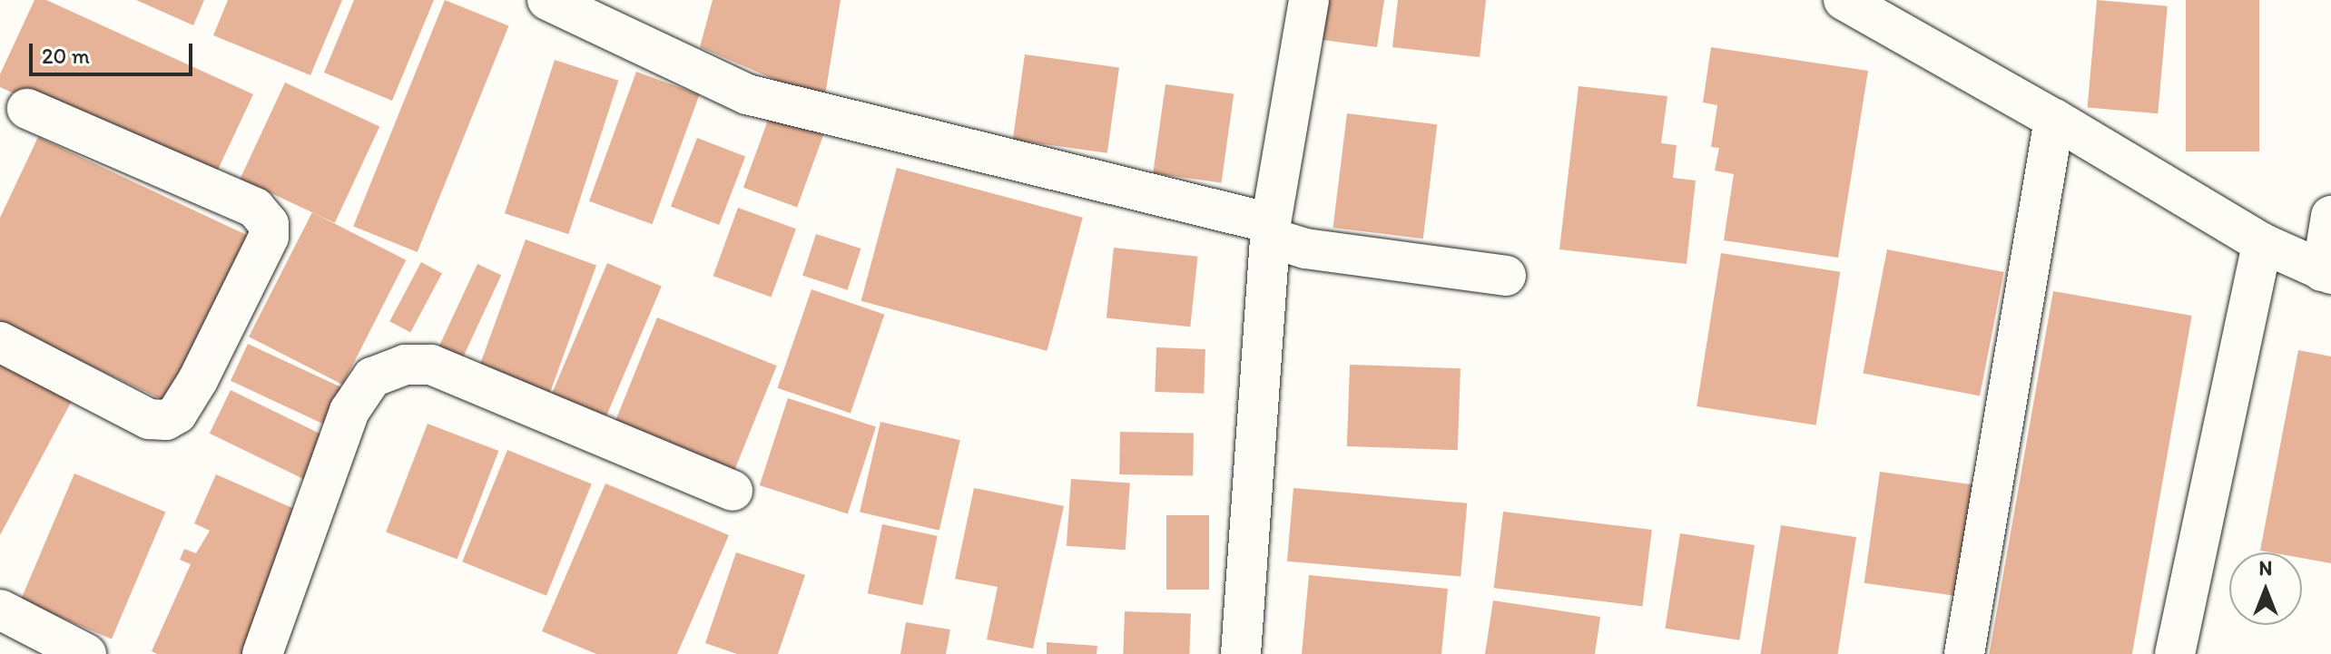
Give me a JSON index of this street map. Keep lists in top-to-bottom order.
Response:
{
  "scale_bar": "20 m",
  "north": "top"
}
